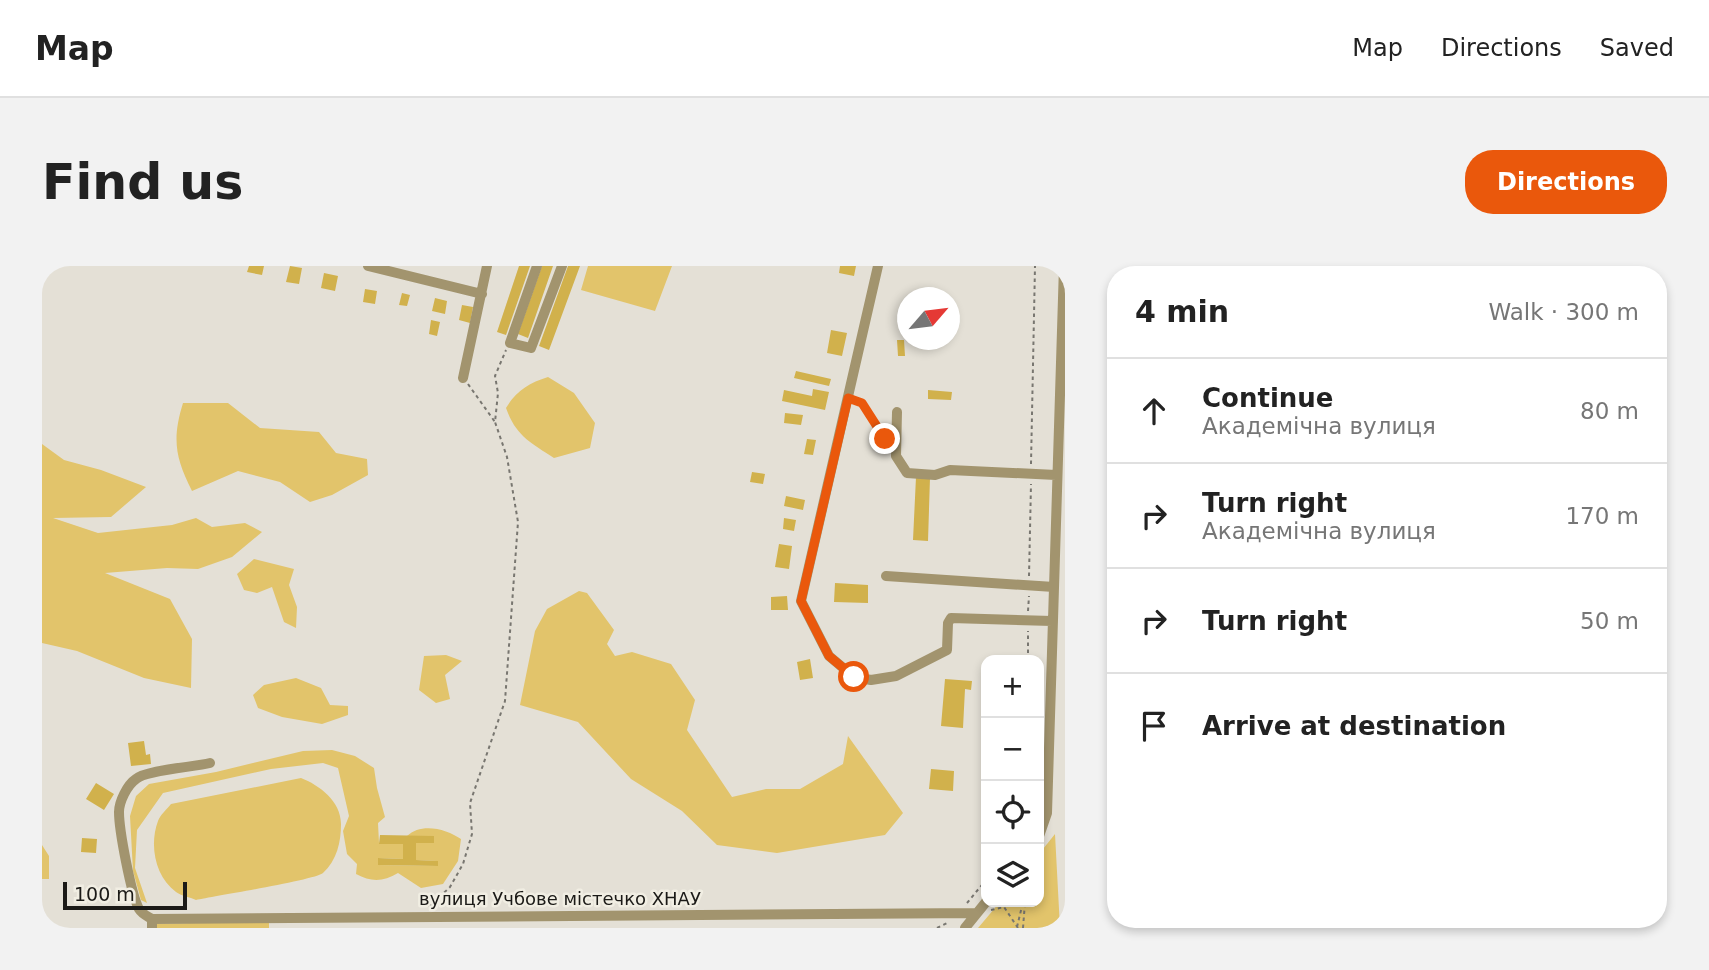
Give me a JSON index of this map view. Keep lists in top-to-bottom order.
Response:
{
  "streets": {
    "street": ["вулиця Учбове містечко ХНАУ"]
  },
  "scale_bar": "100 m",
  "north": "top right",
  "page": {
    "header": "Map",
    "nav": ["Map", "Directions", "Saved"],
    "buttons": "Directions",
    "title": "Find us",
    "heading": ["4 min", "Walk · 300 m"],
    "list": [
      ["Continue", "Академічна вулиця", "80 m"],
      ["Turn right", "Академічна вулиця", "170 m"],
      ["Turn right", "50 m"],
      "Arrive at destination"
    ],
    "map_buttons": ["+", "−"],
    "scale": "100 m"
  }
}
